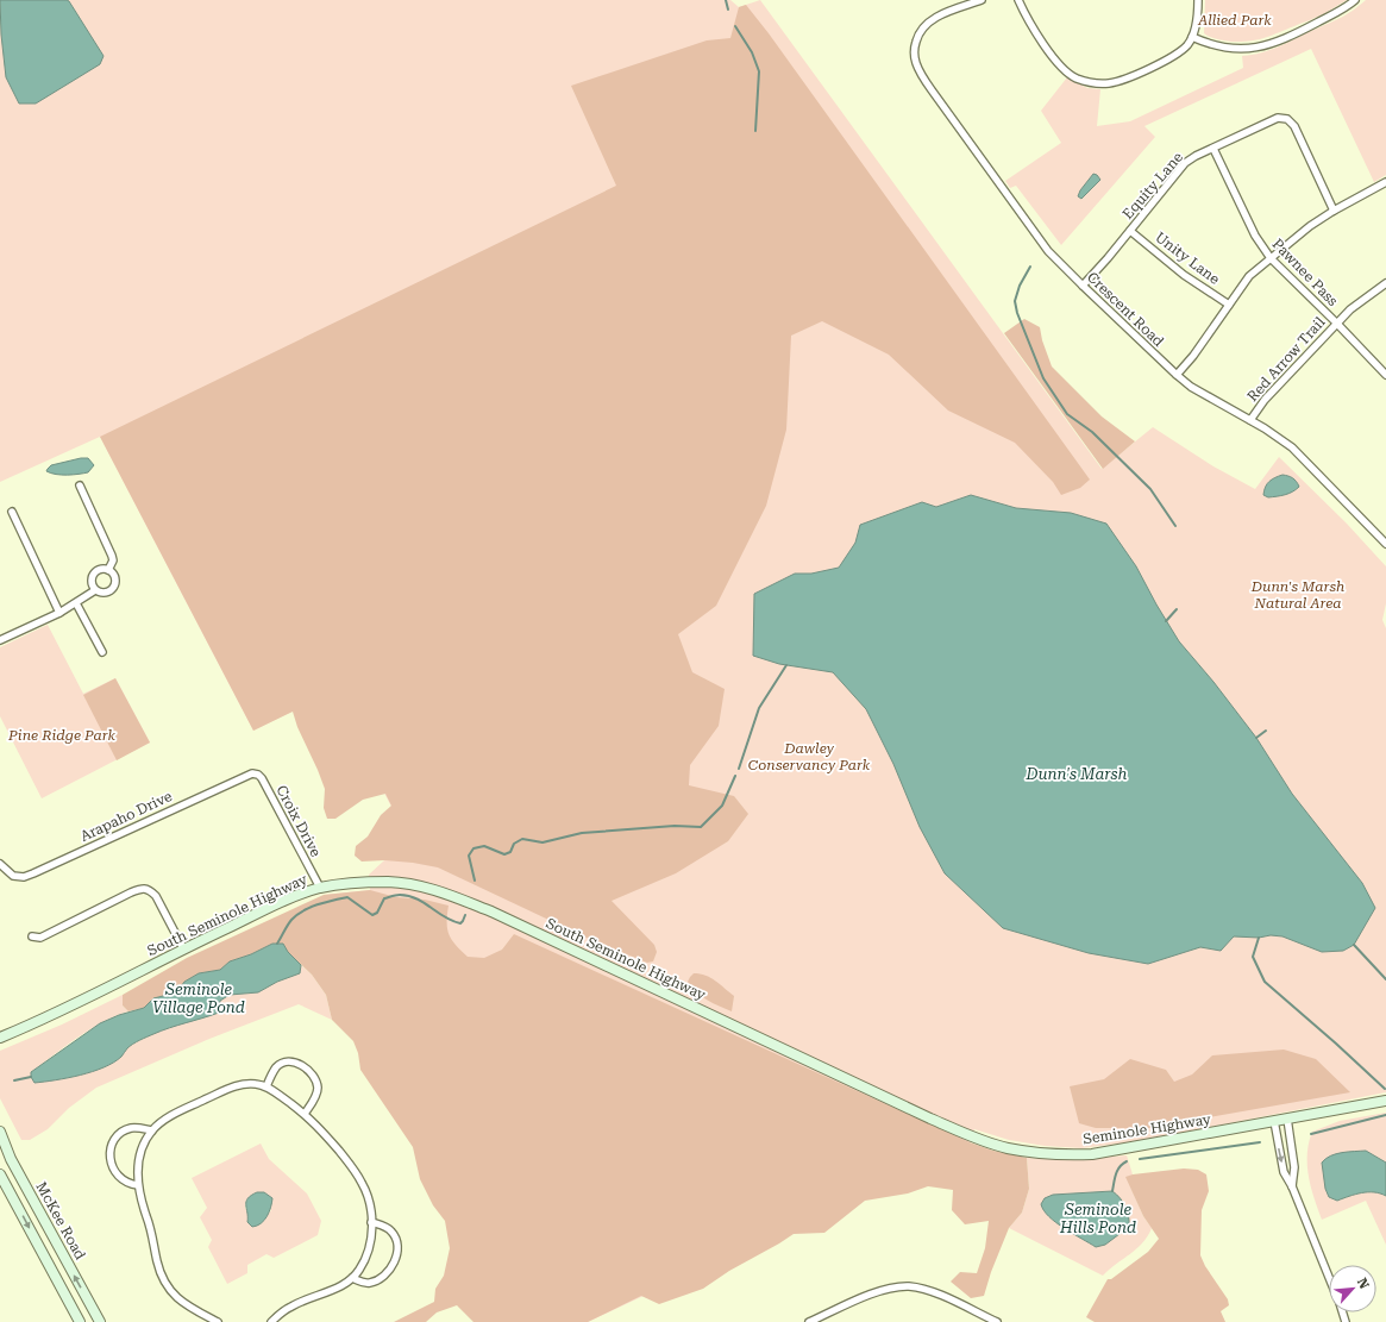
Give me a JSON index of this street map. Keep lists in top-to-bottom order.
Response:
{
  "streets": {
    "street": [
      "Equity Lane",
      "Unity Lane",
      "Pawnee Pass",
      "Crescent Road",
      "Red Arrow Trail",
      "Arapaho Drive",
      "Croix Drive",
      "South Seminole Highway",
      "Seminole Highway",
      "McKee Road"
    ]
  },
  "crossings": [
    ["Equity Lane", "Unity Lane"],
    ["Equity Lane", "Pawnee Pass"],
    ["Equity Lane", "Crescent Road"],
    ["Pawnee Pass", "Red Arrow Trail"],
    ["Crescent Road", "Red Arrow Trail"],
    ["Arapaho Drive", "Croix Drive"],
    ["Croix Drive", "South Seminole Highway"],
    ["South Seminole Highway", "Seminole Highway"]
  ],
  "water": ["Dunn's Marsh", "Seminole Village Pond", "Seminole Hills Pond"],
  "parks": [
    "Allied Park",
    "Dunn's Marsh Natural Area",
    "Pine Ridge Park",
    "Dawley Conservancy Park"
  ],
  "north": "top right"
}
